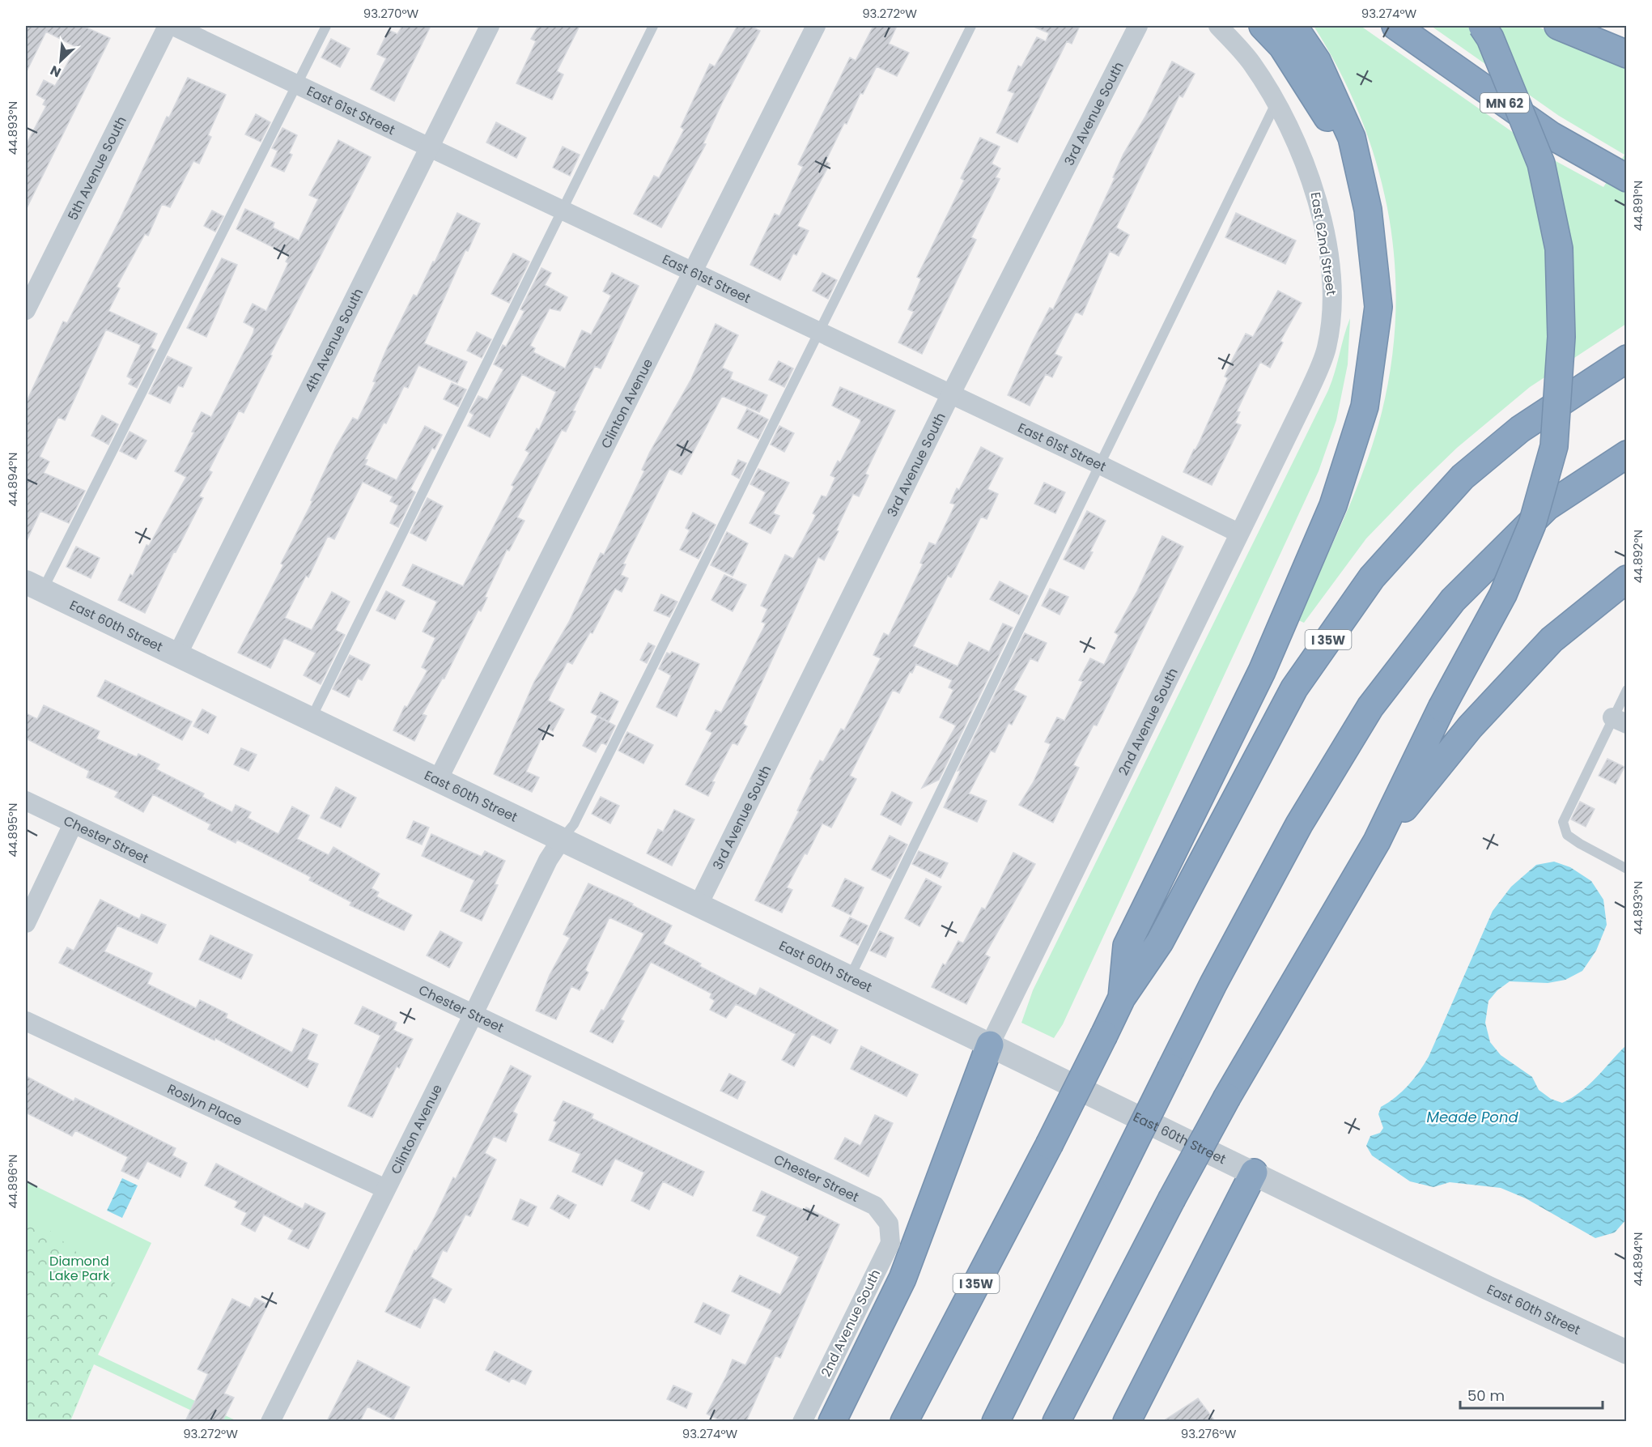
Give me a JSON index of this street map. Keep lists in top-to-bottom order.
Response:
{
  "streets": {
    "highway": ["MN 62", "I 35W"],
    "street": [
      "East 61st Street",
      "3rd Avenue South",
      "5th Avenue South",
      "East 62nd Street",
      "4th Avenue South",
      "Clinton Avenue",
      "East 60th Street",
      "2nd Avenue South",
      "Chester Street",
      "Roslyn Place"
    ]
  },
  "crossings": [
    ["East 61st Street", "3rd Avenue South"],
    ["East 61st Street", "4th Avenue South"],
    ["East 61st Street", "Clinton Avenue"],
    ["East 61st Street", "2nd Avenue South"],
    ["3rd Avenue South", "East 60th Street"],
    ["East 62nd Street", "2nd Avenue South"],
    ["4th Avenue South", "East 60th Street"],
    ["Clinton Avenue", "East 60th Street"],
    ["Clinton Avenue", "Chester Street"],
    ["Clinton Avenue", "Roslyn Place"],
    ["East 60th Street", "2nd Avenue South"],
    ["2nd Avenue South", "Chester Street"]
  ],
  "water": ["Meade Pond"],
  "parks": ["Diamond Lake Park"],
  "scale_bar": "50 m",
  "north": "bottom left",
  "coordinates": [
    "93.270°W",
    "93.272°W",
    "93.274°W",
    "44.893°N",
    "44.891°N",
    "44.894°N",
    "44.892°N",
    "44.895°N",
    "44.896°N",
    "93.276°W"
  ]
}
